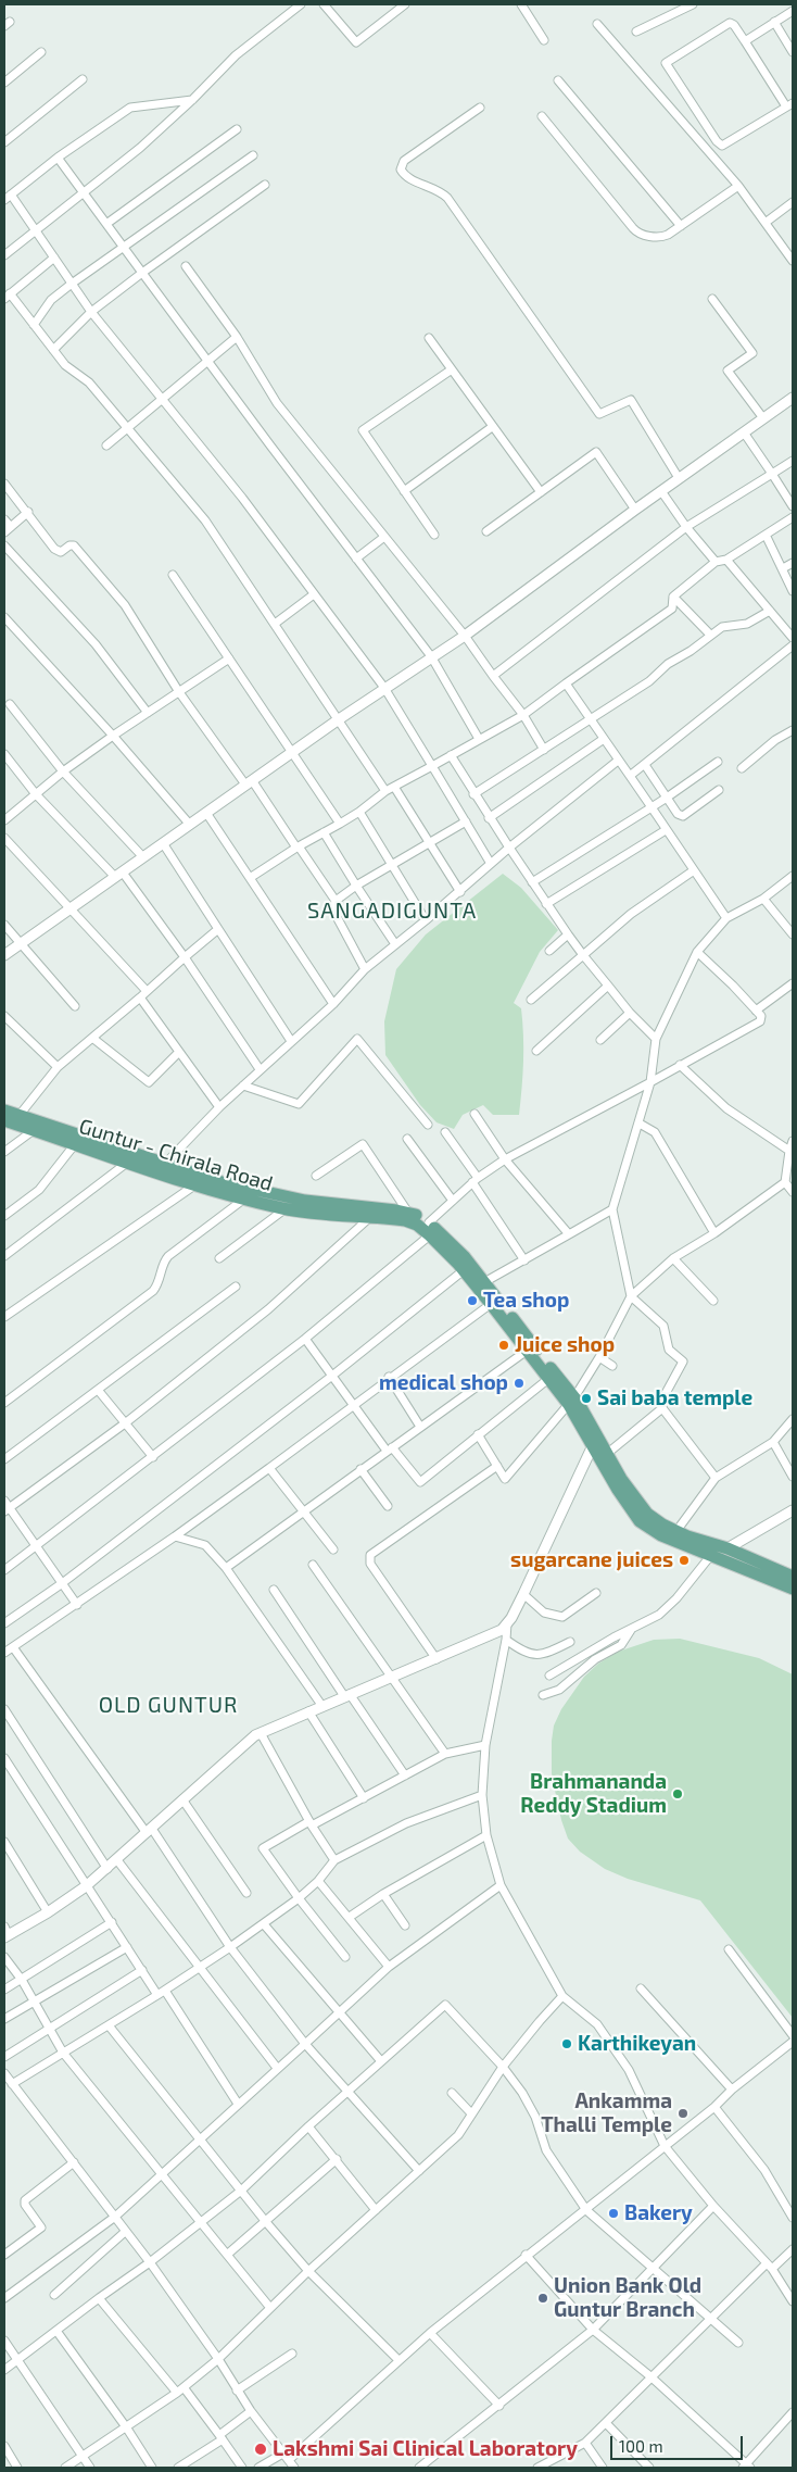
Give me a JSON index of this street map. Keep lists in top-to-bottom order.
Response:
{
  "streets": {
    "main road": ["Guntur - Chirala Road"]
  },
  "districts": ["SANGADIGUNTA", "OLD GUNTUR"],
  "places": [
    "Tea shop",
    "Juice shop",
    "medical shop",
    "Sai baba temple",
    "sugarcane juices",
    "Brahmananda Reddy Stadium",
    "Karthikeyan",
    "Ankamma Thalli Temple",
    "Bakery",
    "Union Bank Old Guntur Branch",
    "Lakshmi Sai Clinical Laboratory"
  ],
  "scale_bar": "100 m"
}
